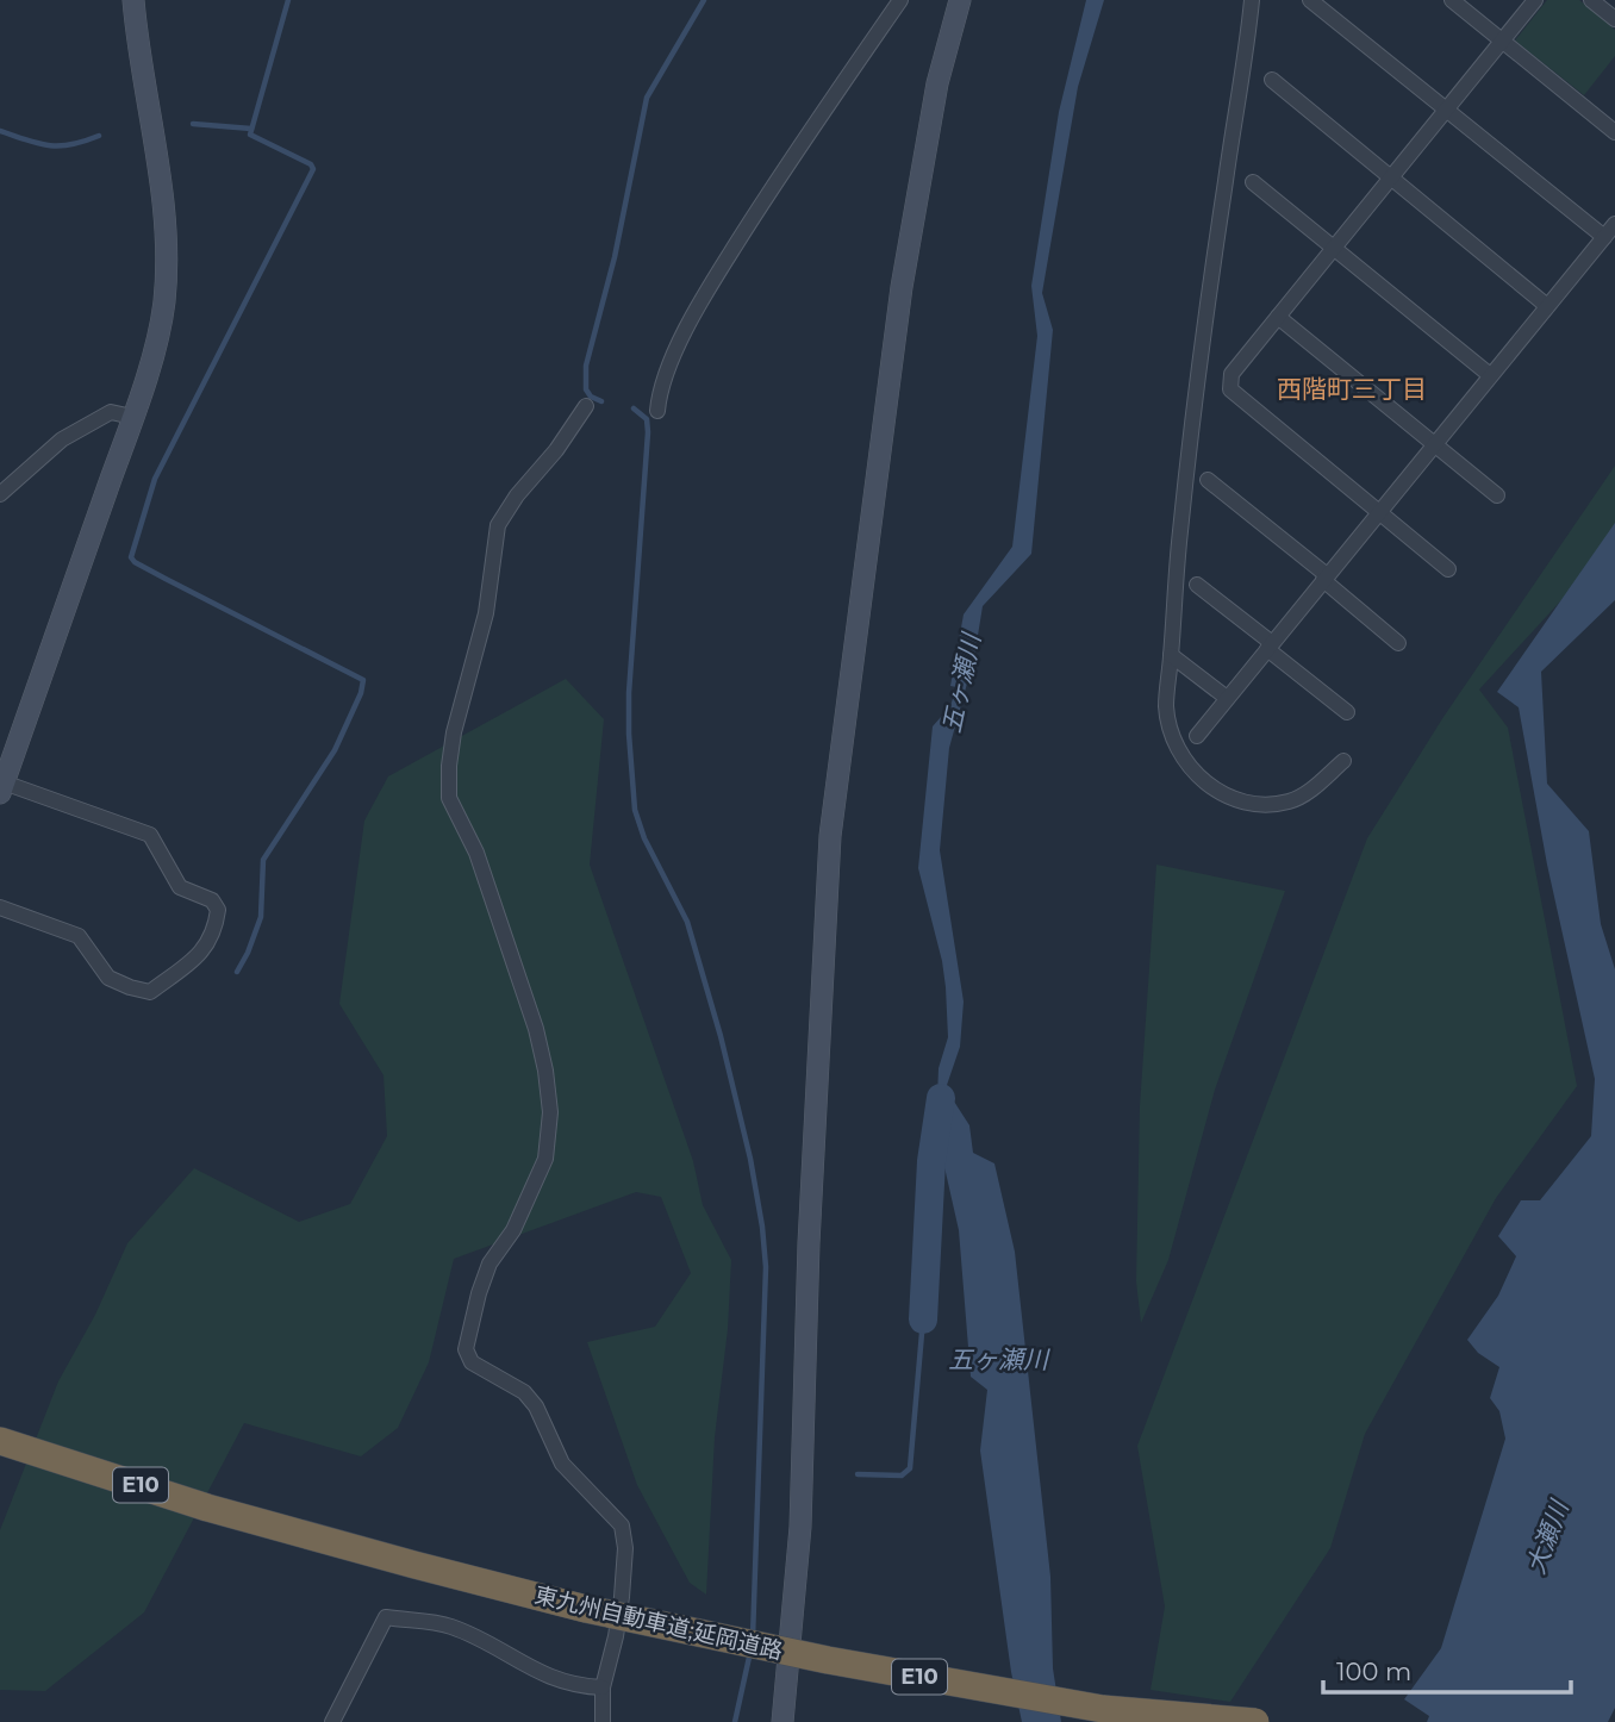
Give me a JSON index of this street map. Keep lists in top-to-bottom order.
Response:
{
  "streets": {
    "highway": ["E10", "東九州自動車道;延岡道路"]
  },
  "districts": ["西階町三丁目"],
  "water": ["五ヶ瀬川", "大瀬川"],
  "scale_bar": "100 m"
}
